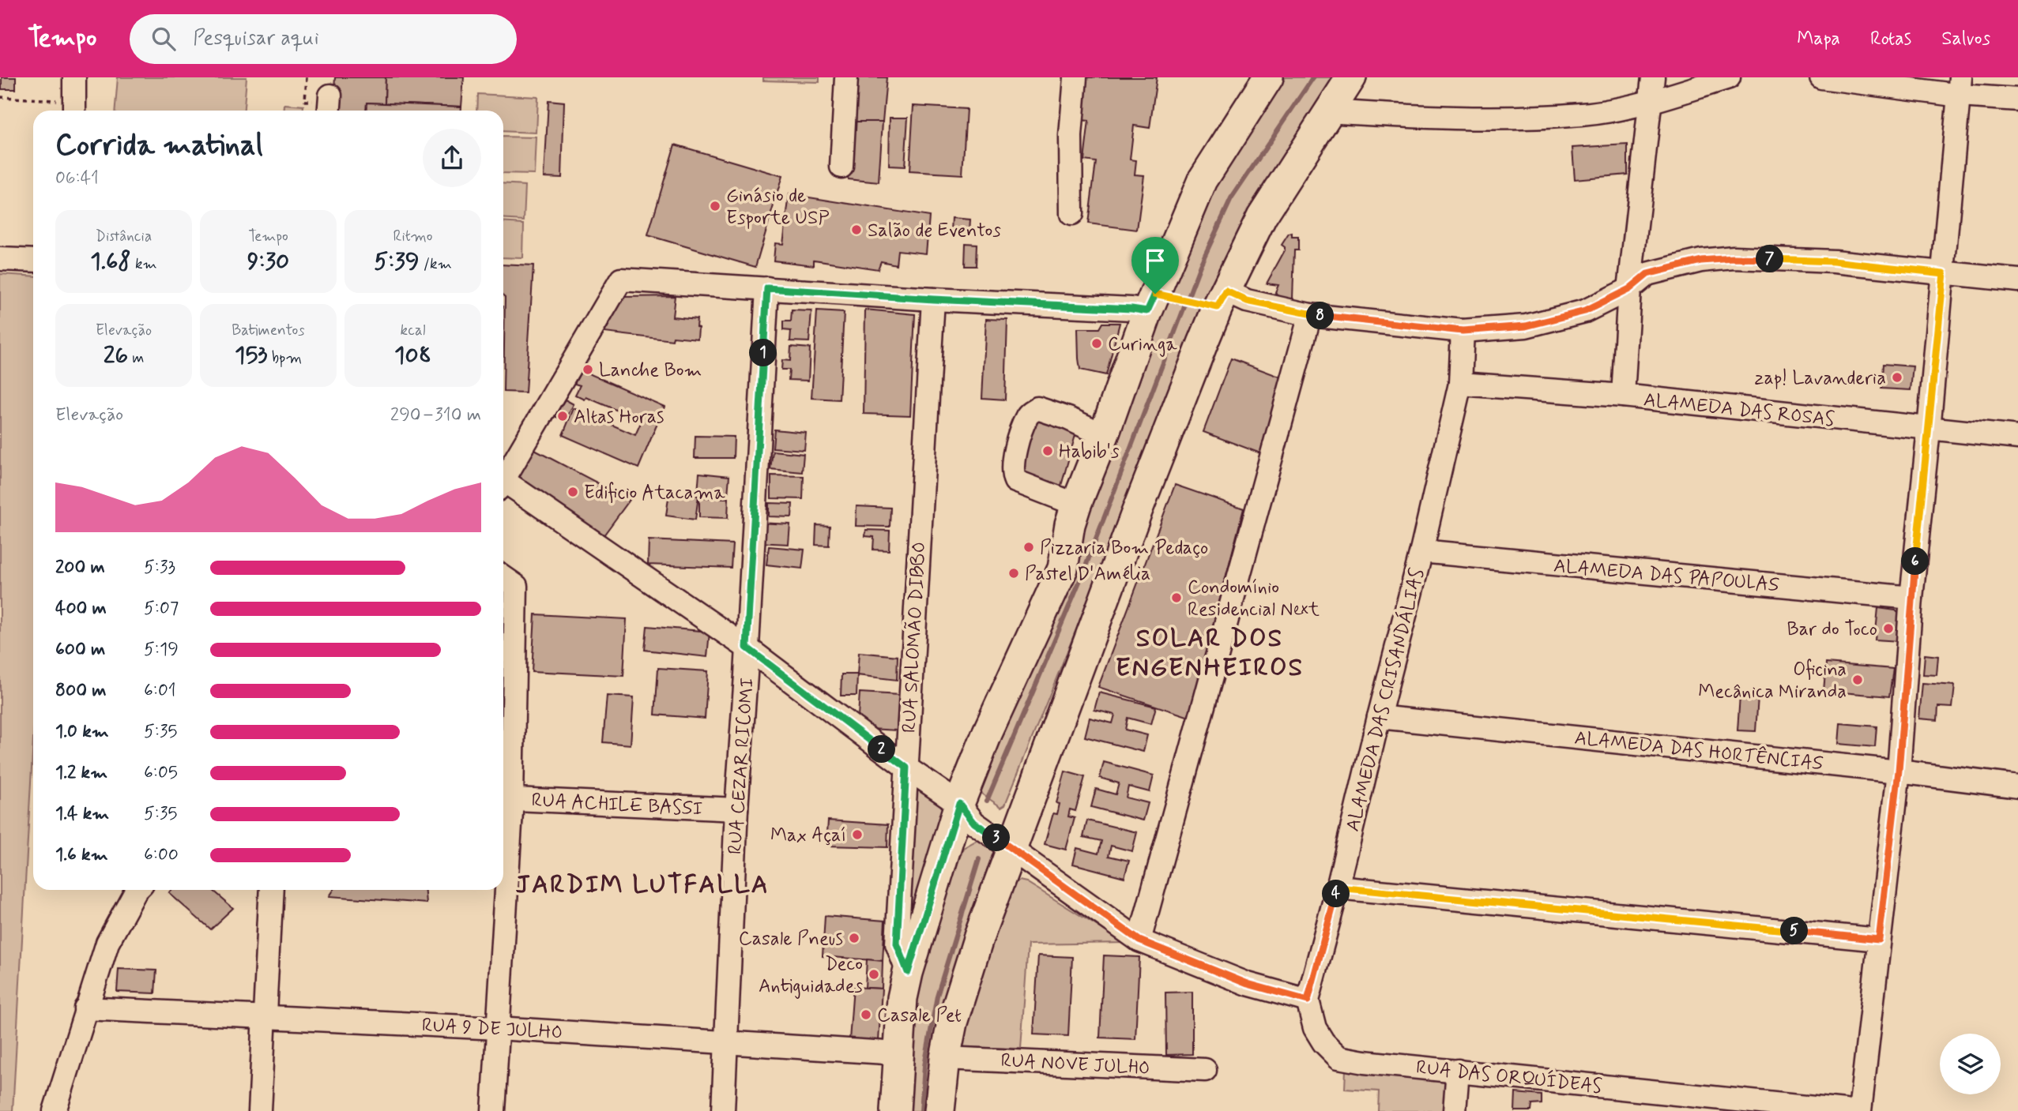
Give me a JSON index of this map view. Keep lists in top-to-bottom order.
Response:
{
  "streets": {
    "street": [
      "ALAMEDA DAS ROSAS",
      "ALAMEDA DAS PAPOULAS",
      "RUA SALOMÃO DIBBO",
      "ALAMEDA DAS CRISANDÁLIAS",
      "ALAMEDA DAS HORTÊNCIAS",
      "RUA CEZAR RICOMI",
      "RUA ACHILE BASSI",
      "RUA 9 DE JULHO",
      "RUA NOVE JULHO",
      "RUA DAS ORQUÍDEAS"
    ]
  },
  "crossings": [
    ["ALAMEDA DAS ROSAS", "ALAMEDA DAS CRISANDÁLIAS"],
    ["ALAMEDA DAS PAPOULAS", "ALAMEDA DAS CRISANDÁLIAS"],
    ["ALAMEDA DAS CRISANDÁLIAS", "ALAMEDA DAS HORTÊNCIAS"],
    ["ALAMEDA DAS CRISANDÁLIAS", "RUA DAS ORQUÍDEAS"],
    ["RUA CEZAR RICOMI", "RUA ACHILE BASSI"],
    ["RUA CEZAR RICOMI", "RUA 9 DE JULHO"]
  ],
  "districts": ["SOLAR DOS ENGENHEIROS", "JARDIM LUTFALLA"],
  "places": [
    "Ginásio de Esporte USP",
    "Salão de Eventos",
    "Curinga",
    "Lanche Bom",
    "zap! Lavanderia",
    "Altas Horas",
    "Habib's",
    "Edificio Atacama",
    "Pizzaria Bom Pedaço",
    "Pastel D'Amélia",
    "Condomínio Residencial Next",
    "Bar do Toco",
    "Oficina Mecânica Miranda",
    "Max Açaí",
    "Casale Pneus",
    "Deco Antiguidades",
    "Casale Pet"
  ],
  "page": {
    "header": "Tempo",
    "search": "Pesquisar aqui",
    "nav": ["Mapa", "Rotas", "Salvos"],
    "heading": ["Corrida matinal", "06:41"],
    "stats": [
      ["Distância", "1.68 km"],
      ["Tempo", "9:30"],
      ["Ritmo", "5:39 /km"],
      ["Elevação", "26 m"],
      ["Batimentos", "153 bpm"],
      ["kcal", "108"]
    ],
    "pins": [
      "7",
      "8",
      "1",
      "6",
      "2",
      "3",
      "4",
      "5"
    ],
    "chart": ["Elevação", "290–310 m"],
    "list": [
      {
        "name": "200 m",
        "note": "5:33"
      },
      {
        "name": "400 m",
        "note": "5:07"
      },
      {
        "name": "600 m",
        "note": "5:19"
      },
      {
        "name": "800 m",
        "note": "6:01"
      },
      {
        "name": "1.0 km",
        "note": "5:35"
      },
      {
        "name": "1.2 km",
        "note": "6:05"
      },
      {
        "name": "1.4 km",
        "note": "5:35"
      },
      {
        "name": "1.6 km",
        "note": "6:00"
      }
    ]
  }
}
